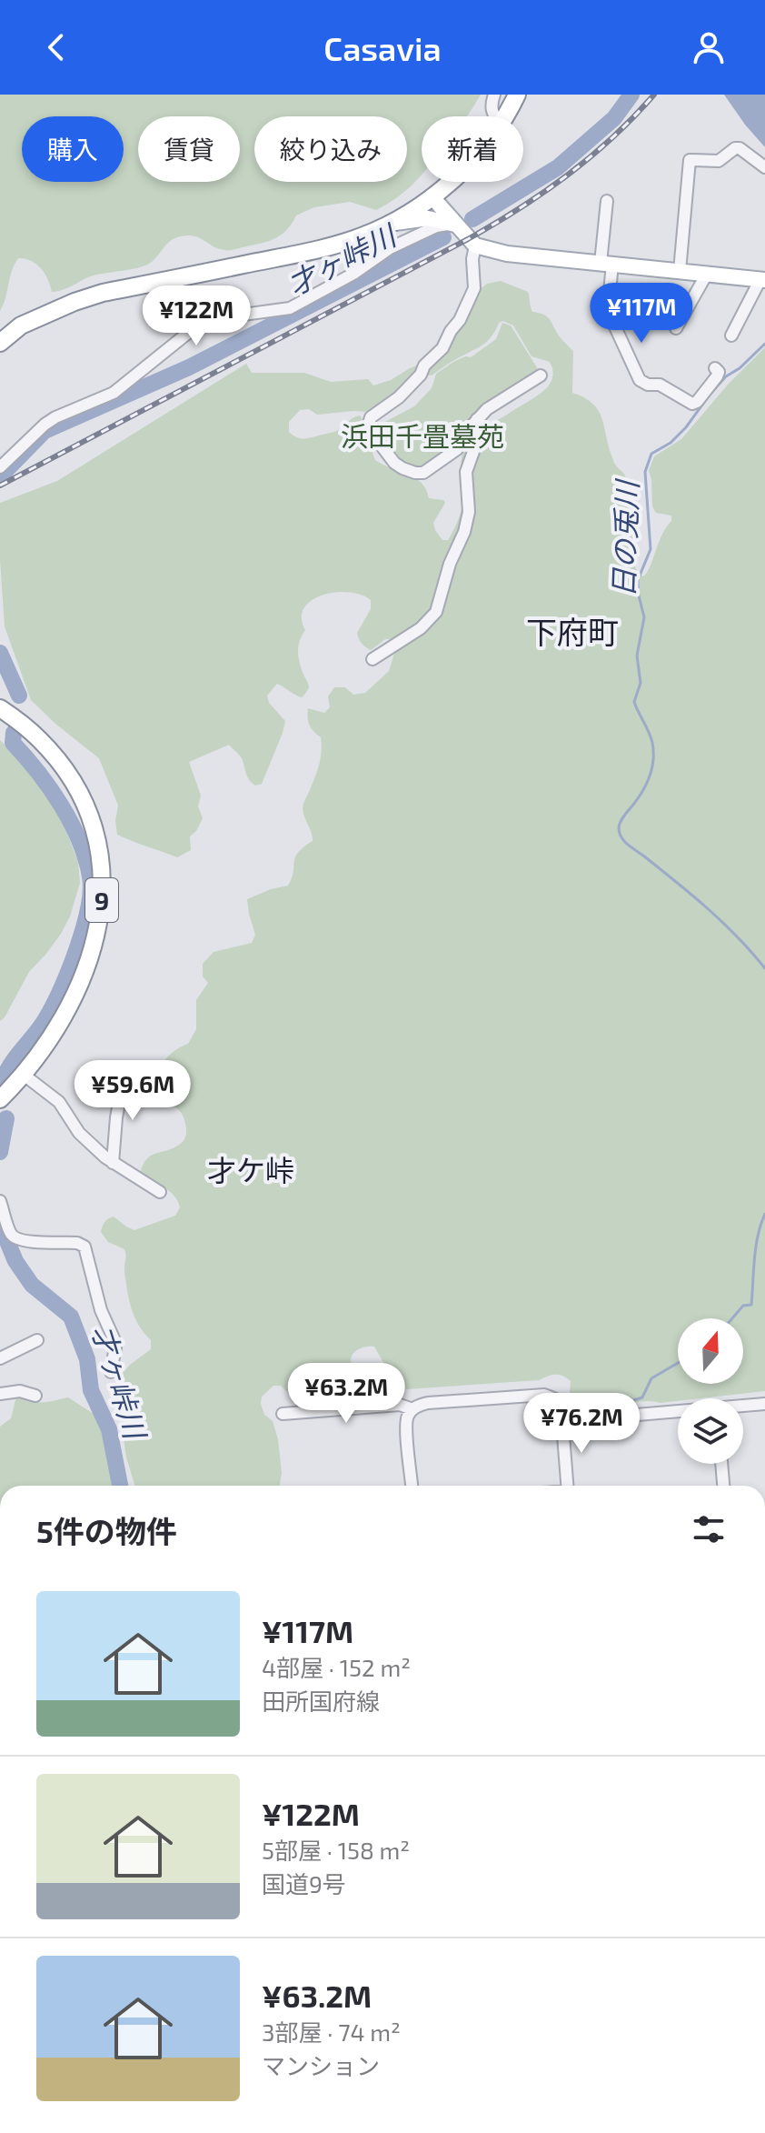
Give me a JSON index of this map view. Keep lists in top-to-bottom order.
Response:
{
  "streets": {
    "highway": ["9"]
  },
  "districts": ["下府町", "才ケ峠"],
  "water": ["才ヶ峠川", "日の兎川"],
  "parks": ["浜田千畳墓苑"],
  "north": "top",
  "page": {
    "header": "Casavia",
    "chip": [
      "購入",
      "賃貸",
      "絞り込み",
      "新着"
    ],
    "price": [
      "¥117M",
      "¥122M",
      "¥59.6M",
      "¥63.2M",
      "¥76.2M"
    ],
    "heading": "5件の物件",
    "list": [
      {
        "name": "¥117M",
        "note": "4部屋 · 152 m² · 田所国府線"
      },
      {
        "name": "¥122M",
        "note": "5部屋 · 158 m² · 国道9号"
      },
      {
        "name": "¥63.2M",
        "note": "3部屋 · 74 m² · マンション"
      }
    ]
  }
}
